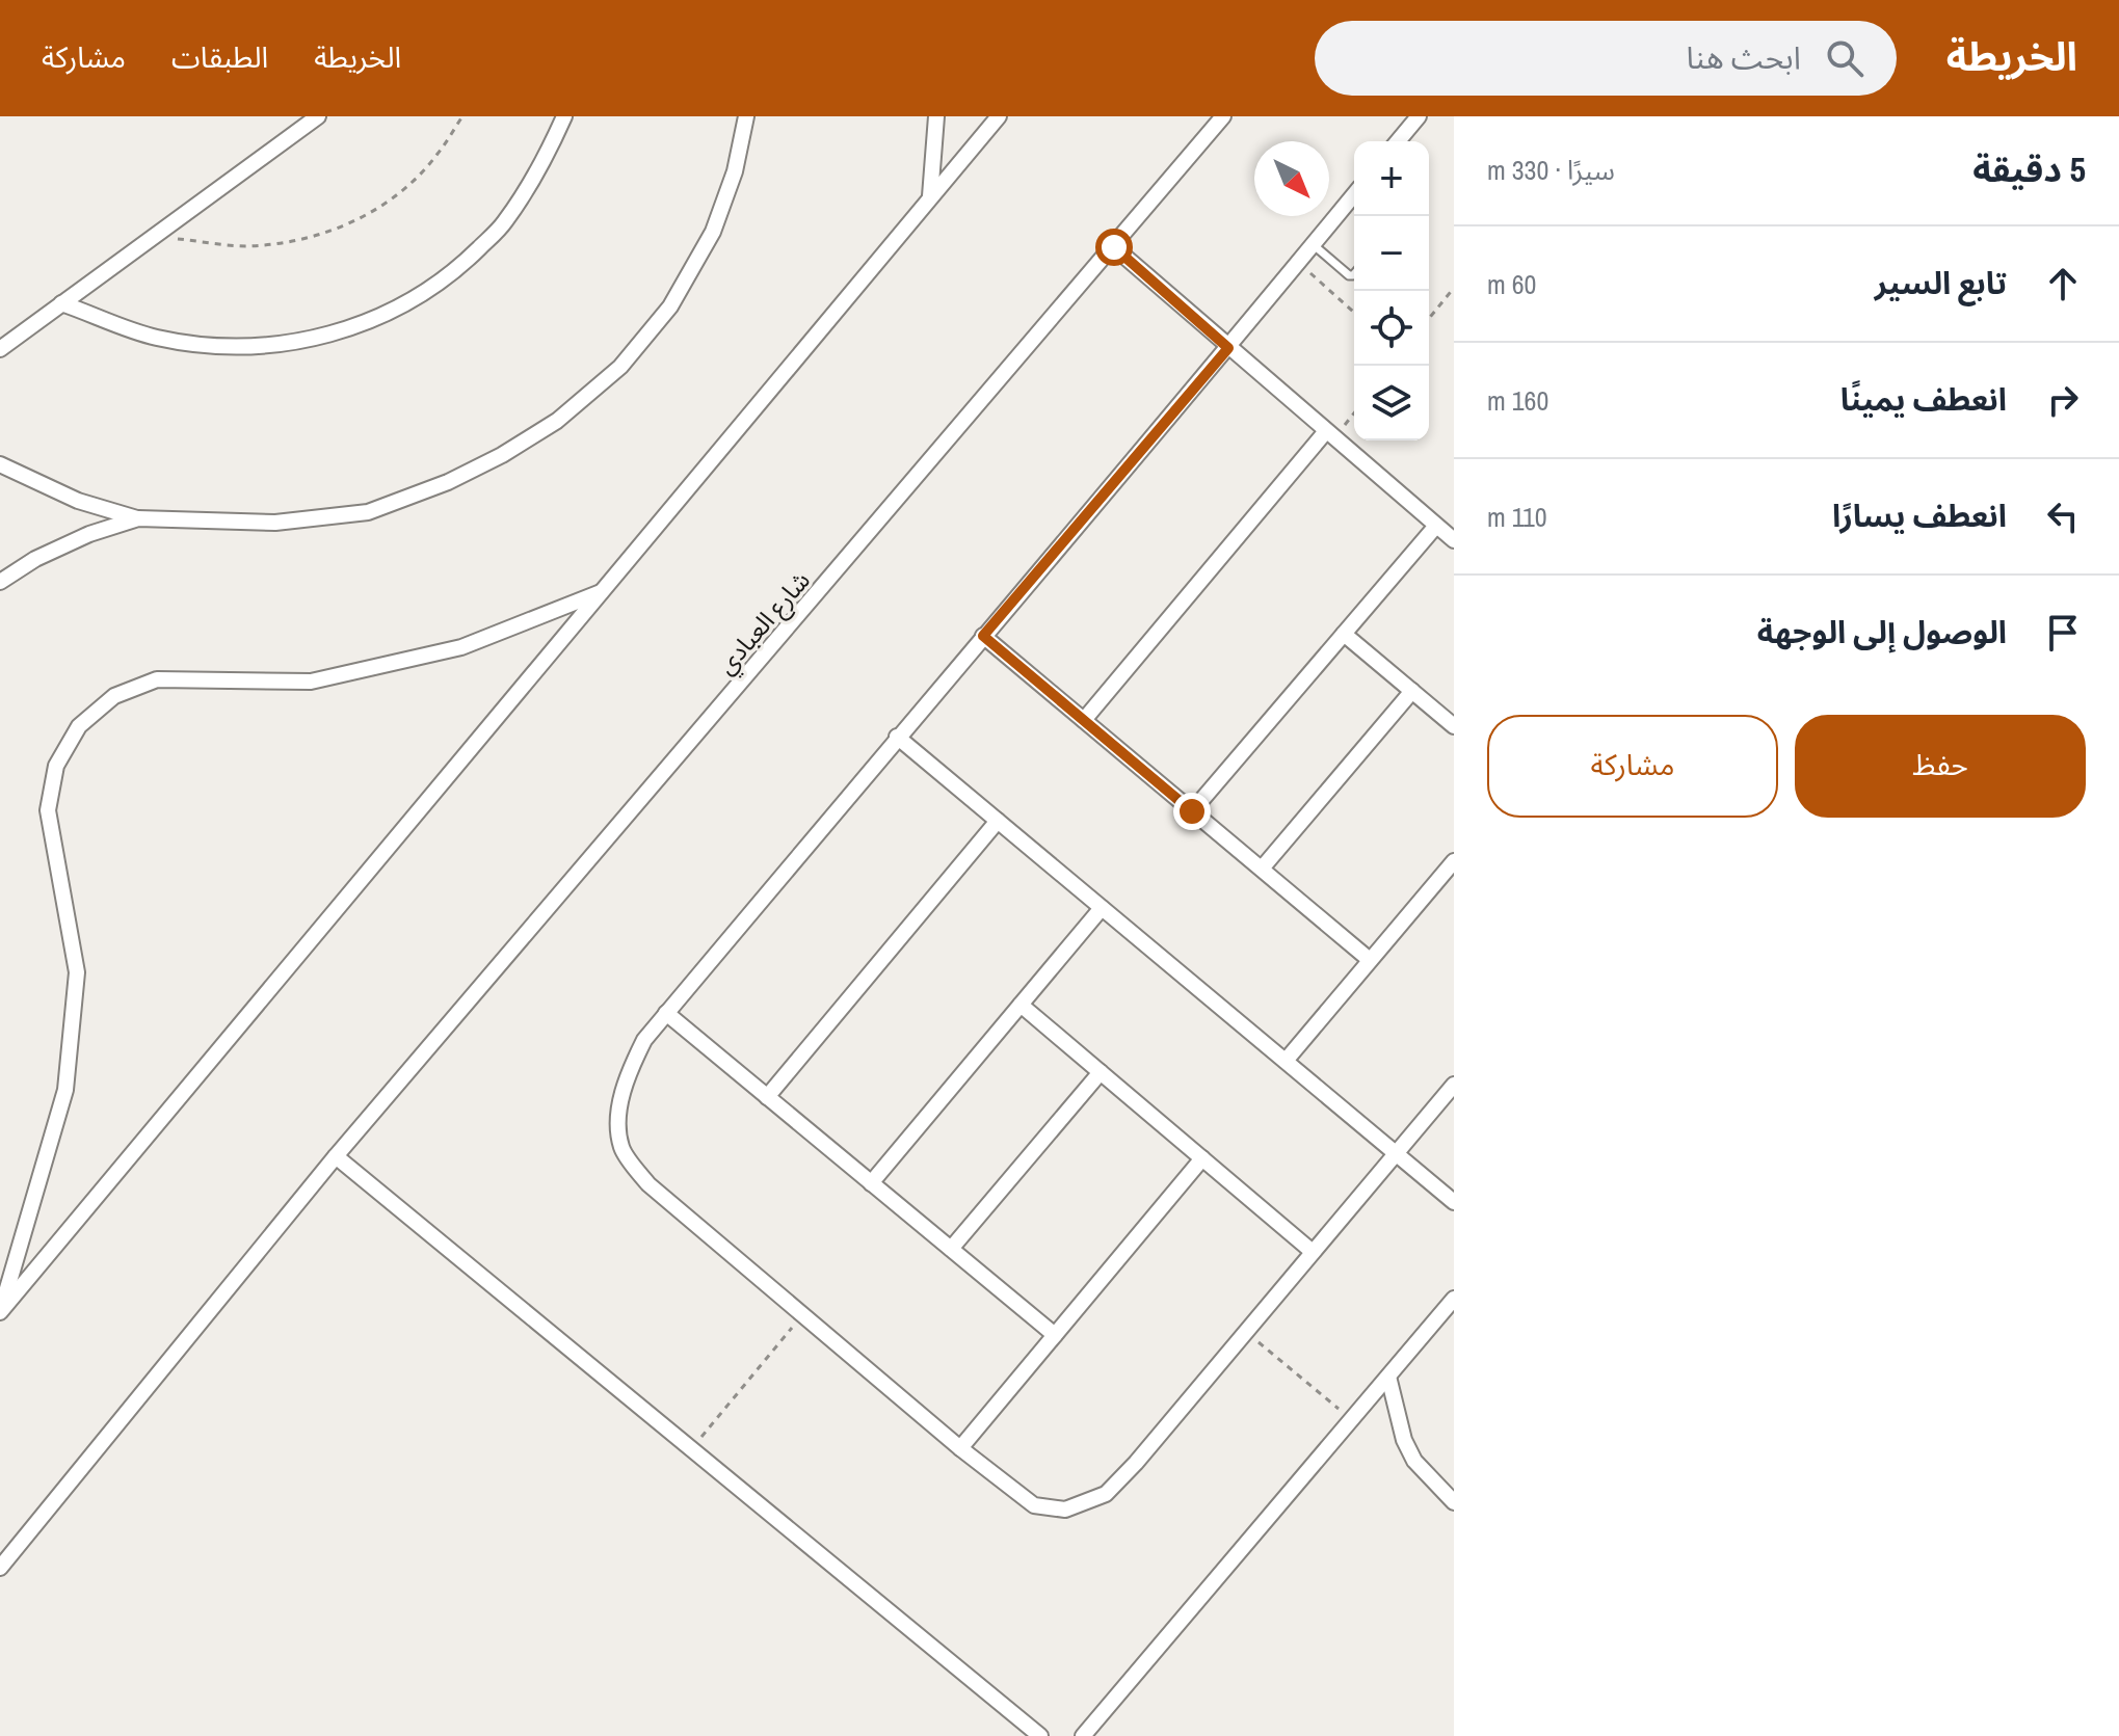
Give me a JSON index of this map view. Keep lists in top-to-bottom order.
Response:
{
  "streets": {
    "street": ["شارع العبادي"]
  },
  "north": "bottom right",
  "page": {
    "header": "الخريطة",
    "search": "ابحث هنا",
    "nav": ["الخريطة", "الطبقات", "مشاركة"],
    "heading": ["5 دقيقة", "سيرًا · 330 m"],
    "map_buttons": ["+", "−"],
    "list": [
      ["تابع السير", "60 m"],
      ["انعطف يمينًا", "160 m"],
      ["انعطف يسارًا", "110 m"],
      "الوصول إلى الوجهة"
    ],
    "buttons": ["حفظ", "مشاركة"]
  }
}
